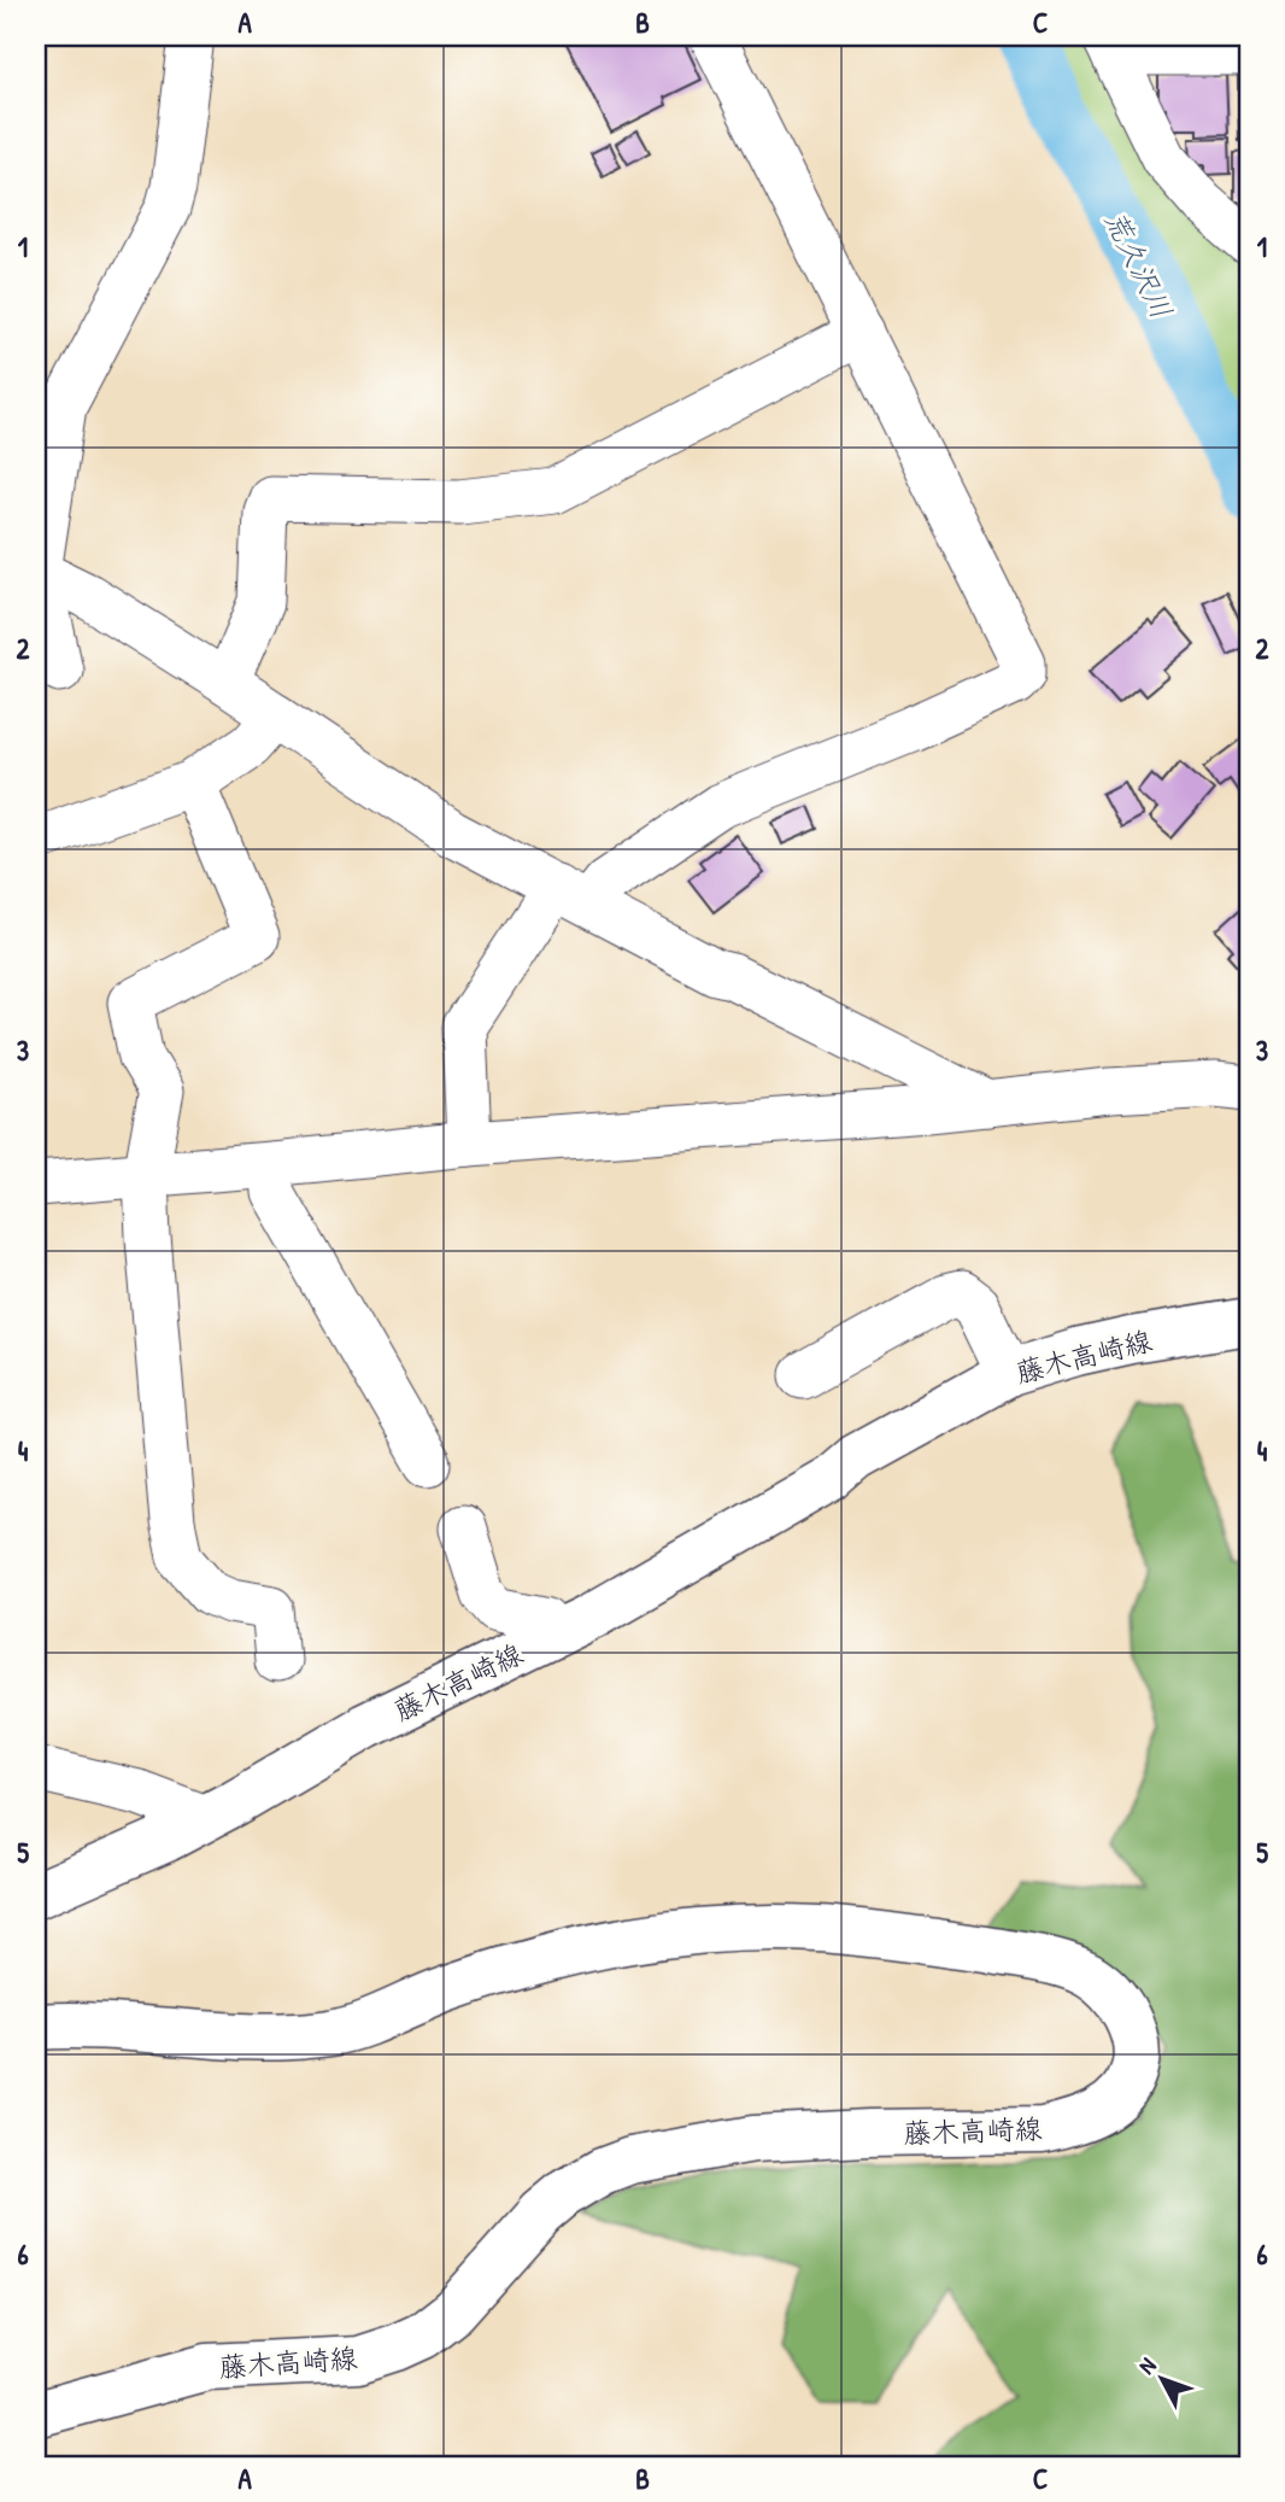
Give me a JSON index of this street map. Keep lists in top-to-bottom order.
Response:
{
  "streets": {
    "main road": ["藤木高崎線"]
  },
  "water": ["荒久沢川"],
  "north": "top left",
  "grid": {
    "columns": ["A", "B", "C"],
    "rows": [
      "1",
      "2",
      "3",
      "4",
      "5",
      "6"
    ]
  }
}
